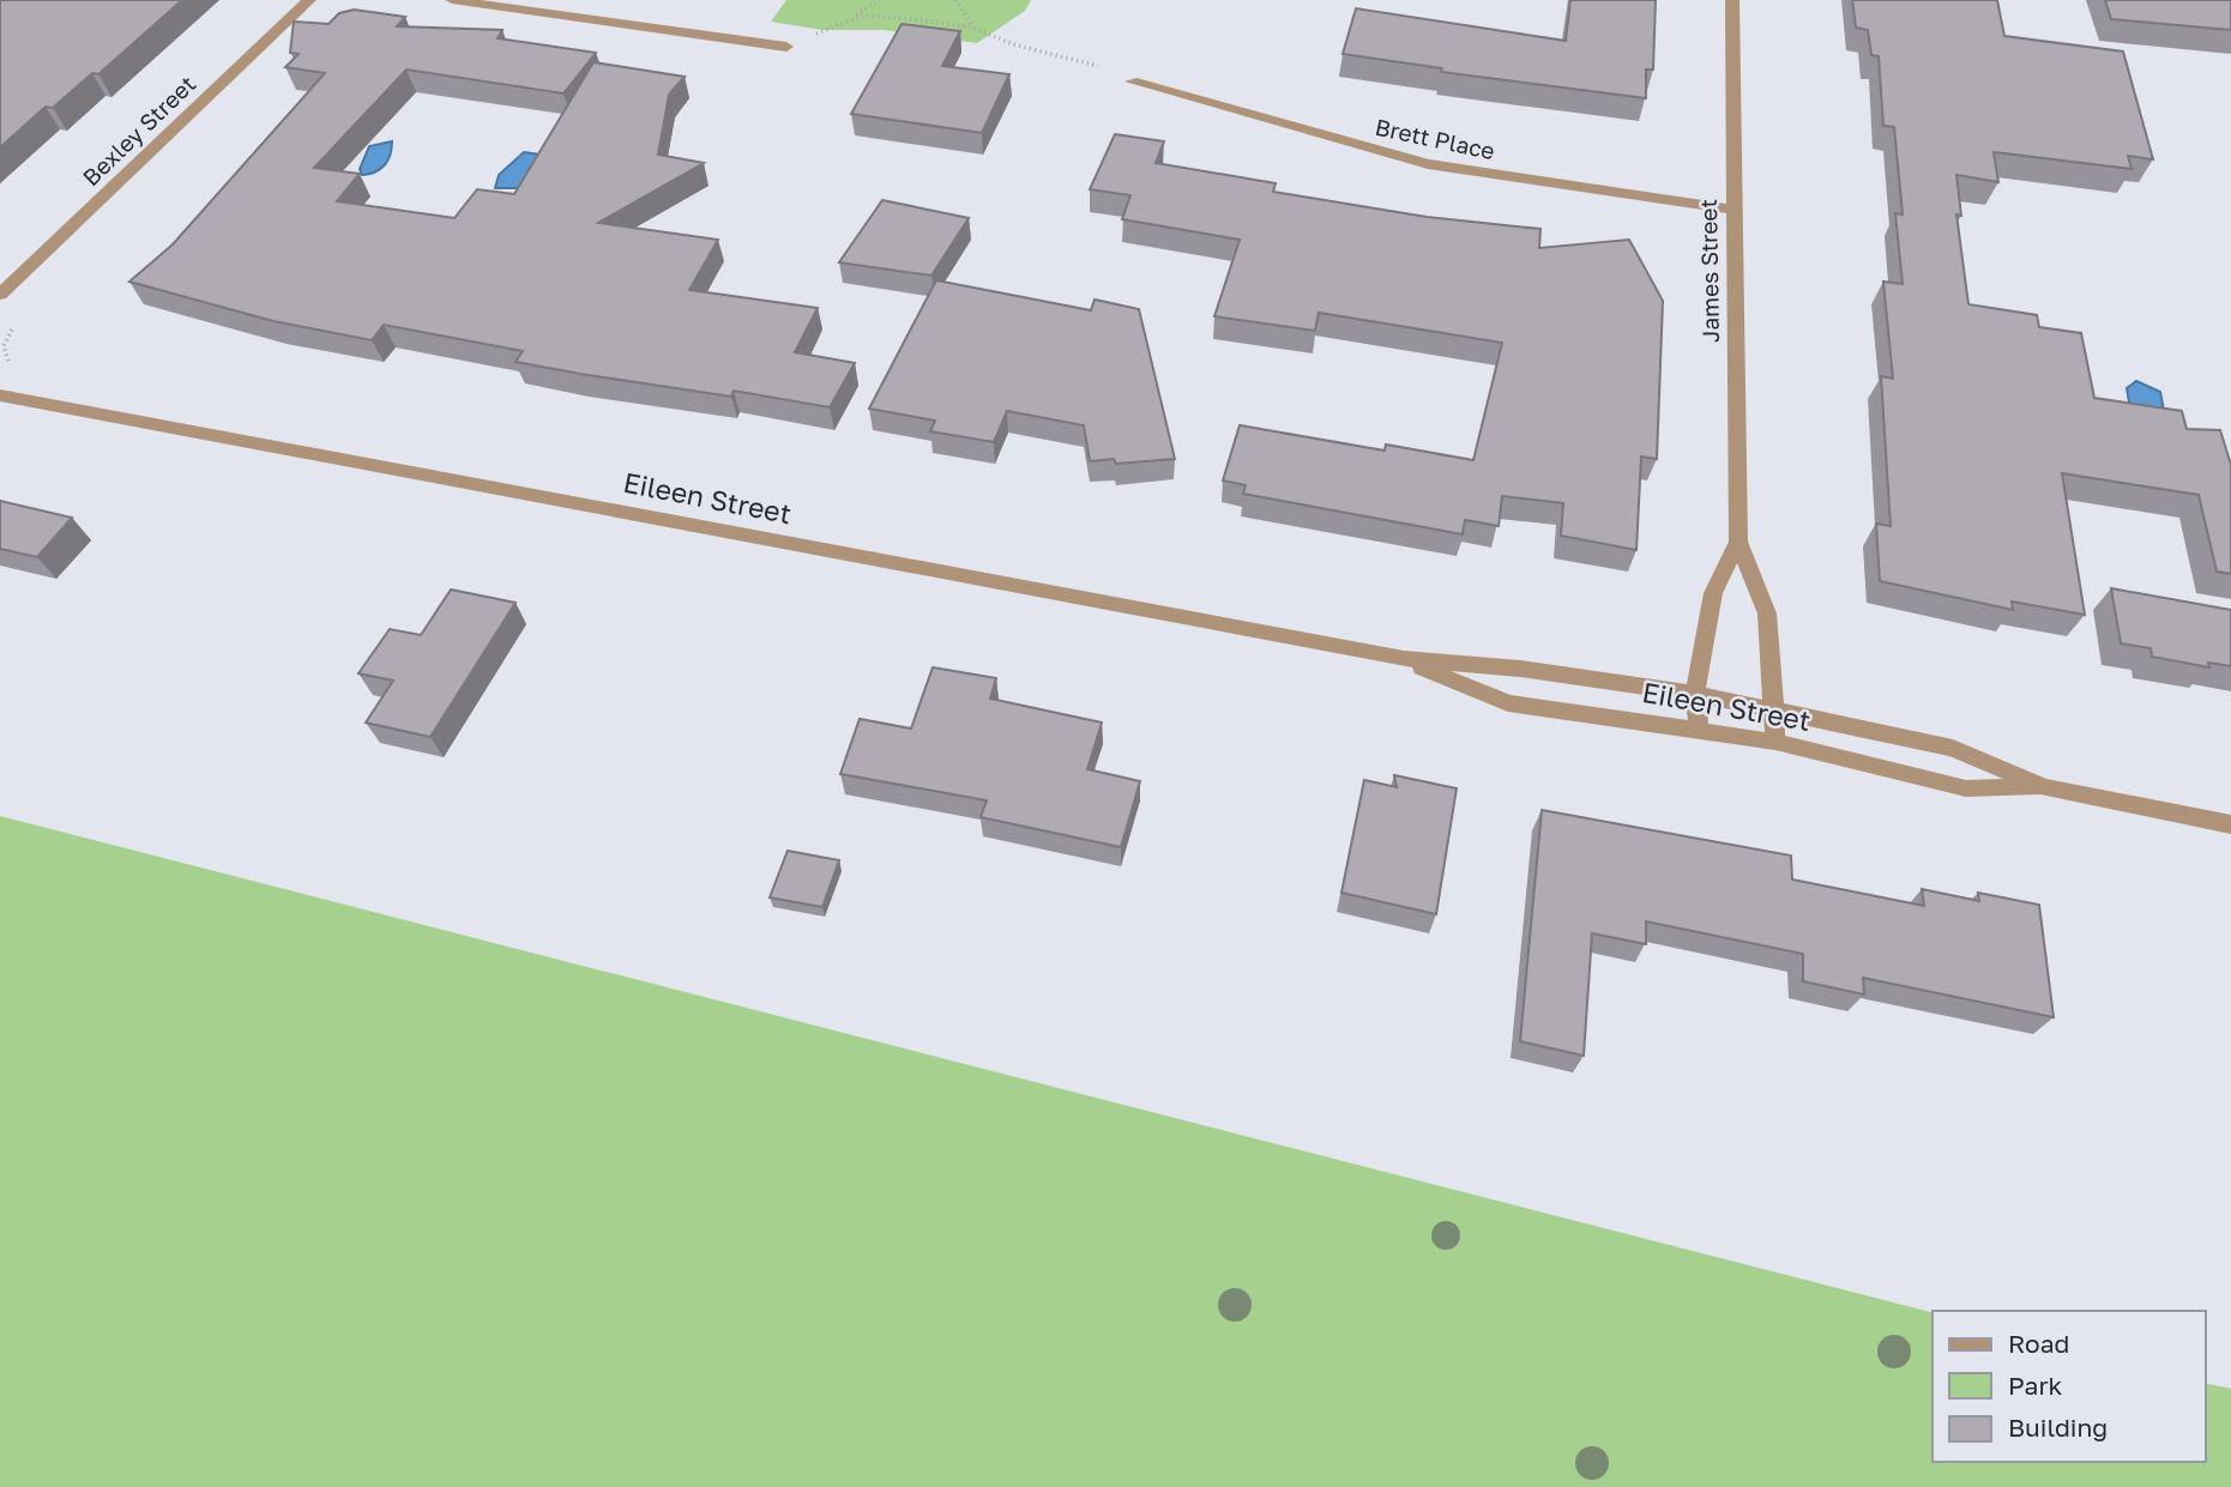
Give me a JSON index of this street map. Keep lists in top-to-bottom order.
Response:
{
  "streets": {
    "street": [
      "Bexley Street",
      "Brett Place",
      "James Street",
      "Eileen Street"
    ]
  },
  "crossings": [
    ["Brett Place", "James Street"],
    ["James Street", "Eileen Street"]
  ],
  "legend": ["Road", "Park", "Building"]
}
